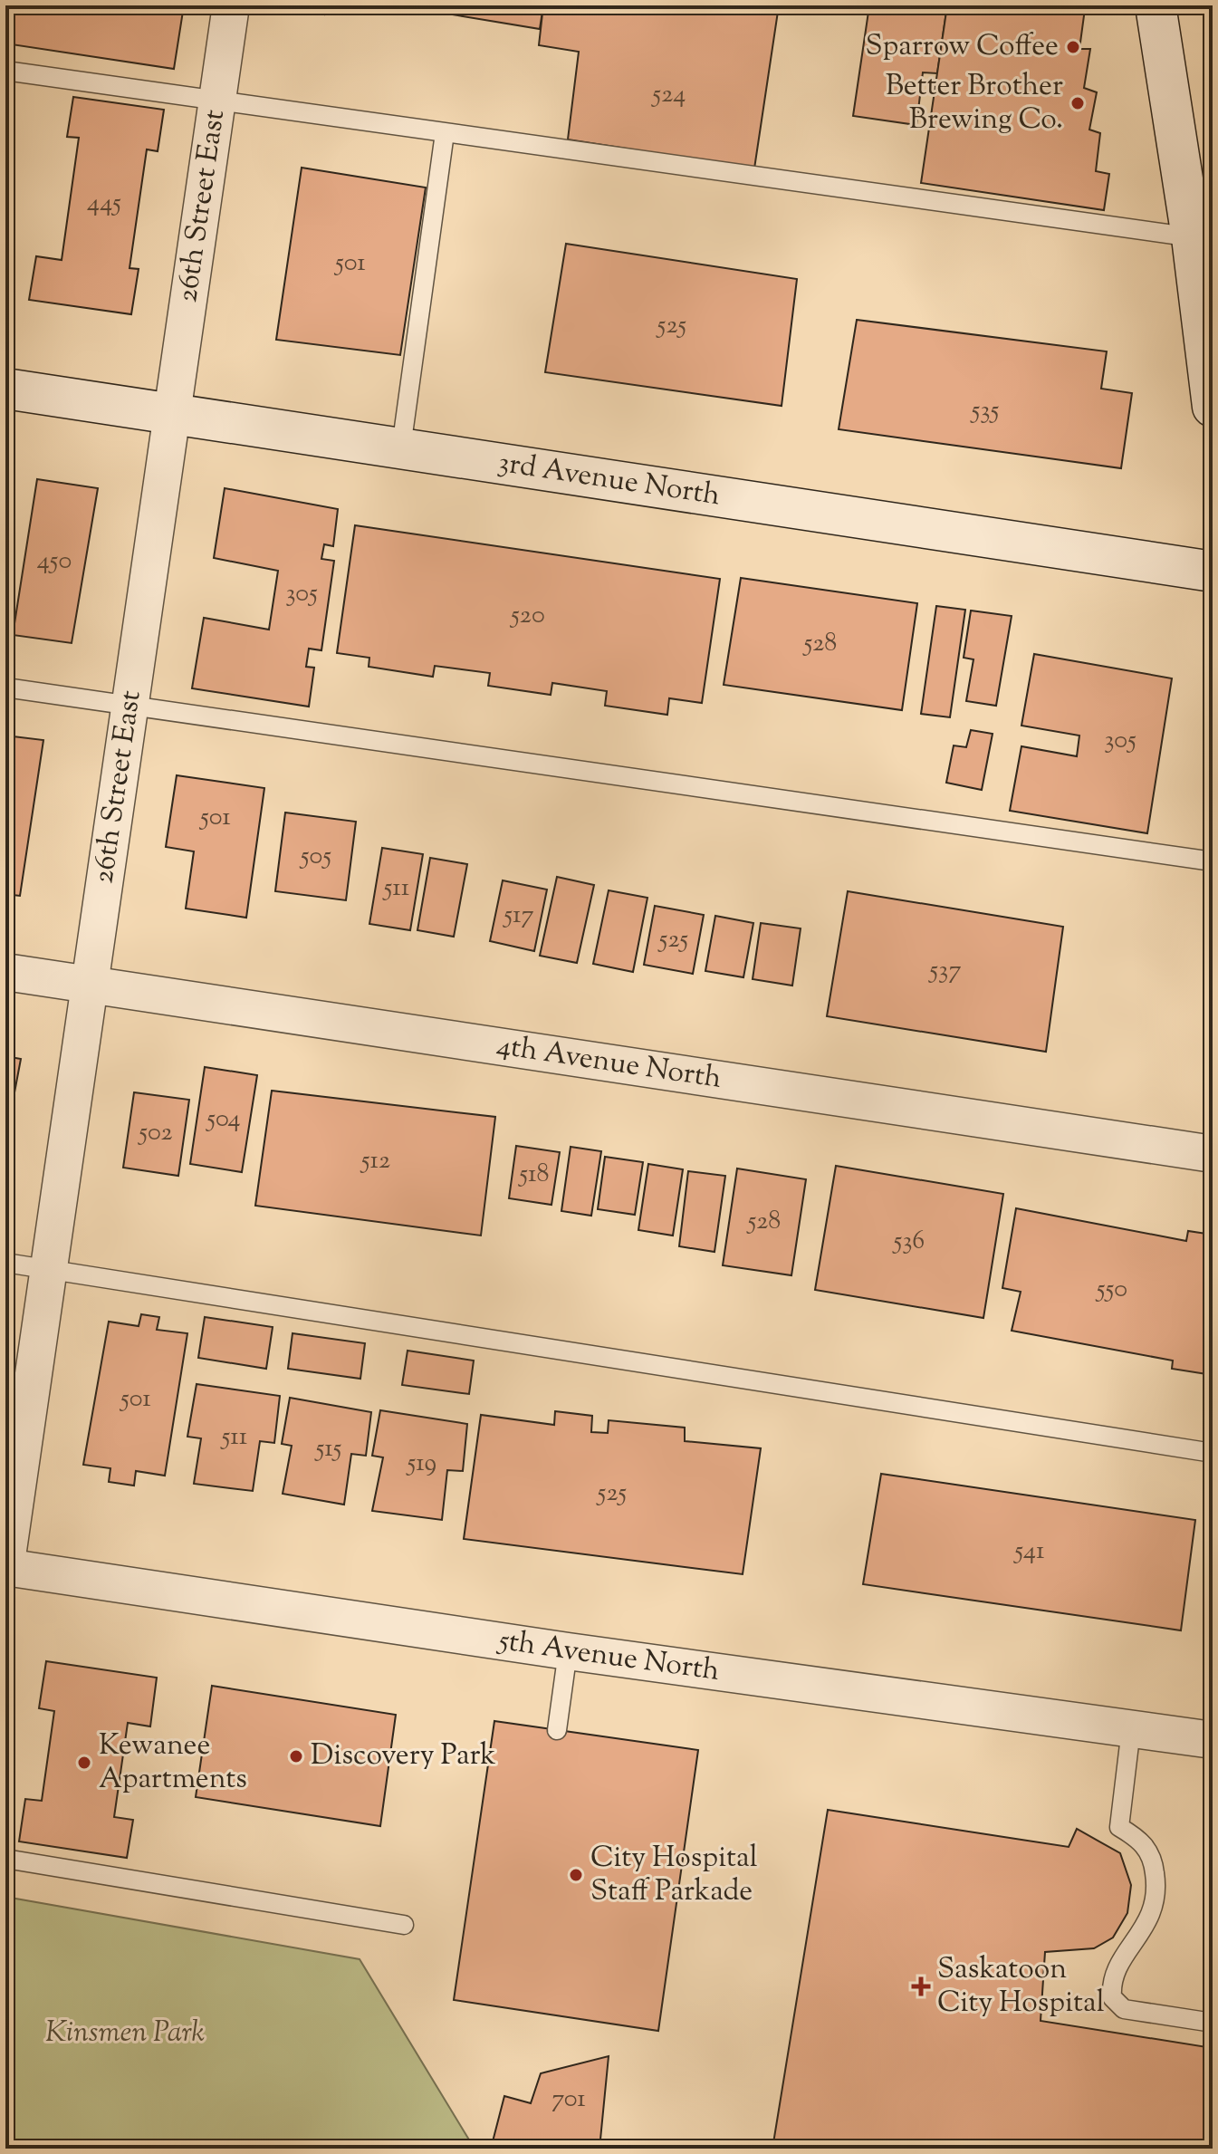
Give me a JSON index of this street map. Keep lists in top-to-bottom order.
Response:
{
  "streets": {
    "street": [
      "26th Street East",
      "3rd Avenue North",
      "4th Avenue North",
      "5th Avenue North"
    ]
  },
  "crossings": [
    ["26th Street East", "3rd Avenue North"],
    ["26th Street East", "4th Avenue North"],
    ["26th Street East", "5th Avenue North"]
  ],
  "parks": ["Kinsmen Park"],
  "places": {
    "other": [
      "Sparrow Coffee",
      "Better Brother Brewing Co.",
      "Discovery Park",
      "Kewanee Apartments",
      "City Hospital Staff Parkade"
    ],
    "health": ["Saskatoon City Hospital"]
  },
  "house_numbers": [
    "524",
    "445",
    "501",
    "525",
    "535",
    "450",
    "305",
    "520",
    "528",
    "305",
    "501",
    "505",
    "511",
    "517",
    "525",
    "537",
    "504",
    "502",
    "512",
    "518",
    "528",
    "536",
    "550",
    "501",
    "511",
    "515",
    "519",
    "525",
    "541",
    "701"
  ]
}
